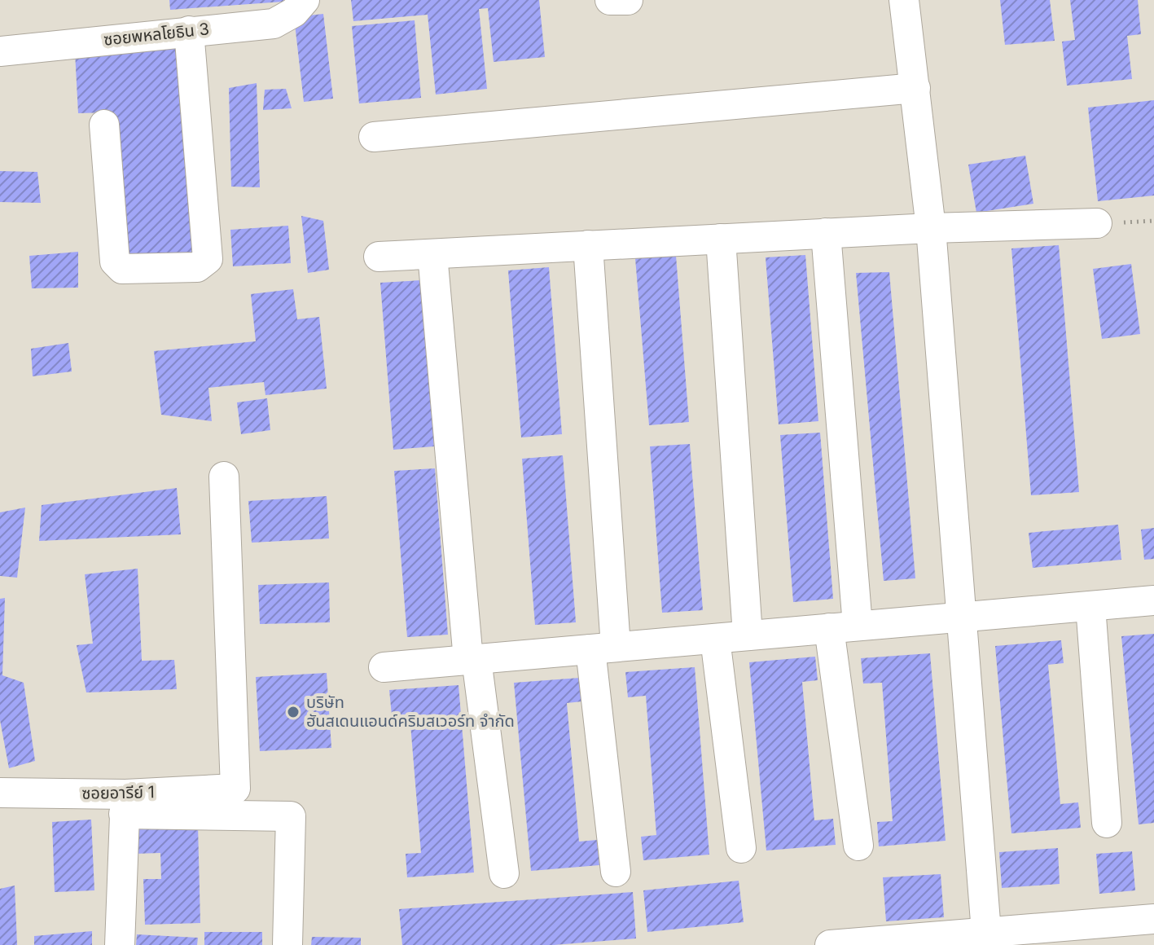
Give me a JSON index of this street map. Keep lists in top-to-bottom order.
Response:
{
  "streets": {
    "street": ["ซอยพหลโยธิน 3", "ซอยอารีย์ 1"]
  },
  "places": ["บริษัท ฮันสเดนแอนด์คริมสเวอร์ท จำกัด"]
}
